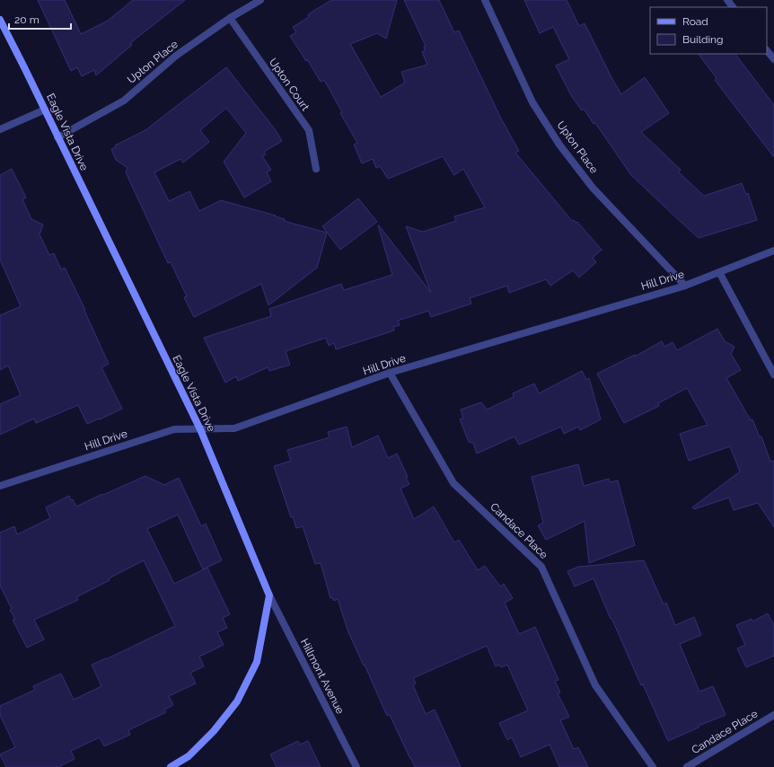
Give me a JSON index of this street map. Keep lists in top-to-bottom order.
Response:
{
  "streets": {
    "street": [
      "Upton Place",
      "Upton Court",
      "Eagle Vista Drive",
      "Hill Drive",
      "Candace Place",
      "Hillmont Avenue"
    ]
  },
  "crossings": [
    ["Upton Place", "Upton Court"],
    ["Upton Place", "Eagle Vista Drive"],
    ["Upton Place", "Hill Drive"],
    ["Eagle Vista Drive", "Hill Drive"],
    ["Eagle Vista Drive", "Hillmont Avenue"],
    ["Hill Drive", "Candace Place"]
  ],
  "legend": ["Road", "Building"],
  "scale_bar": "20 m"
}
